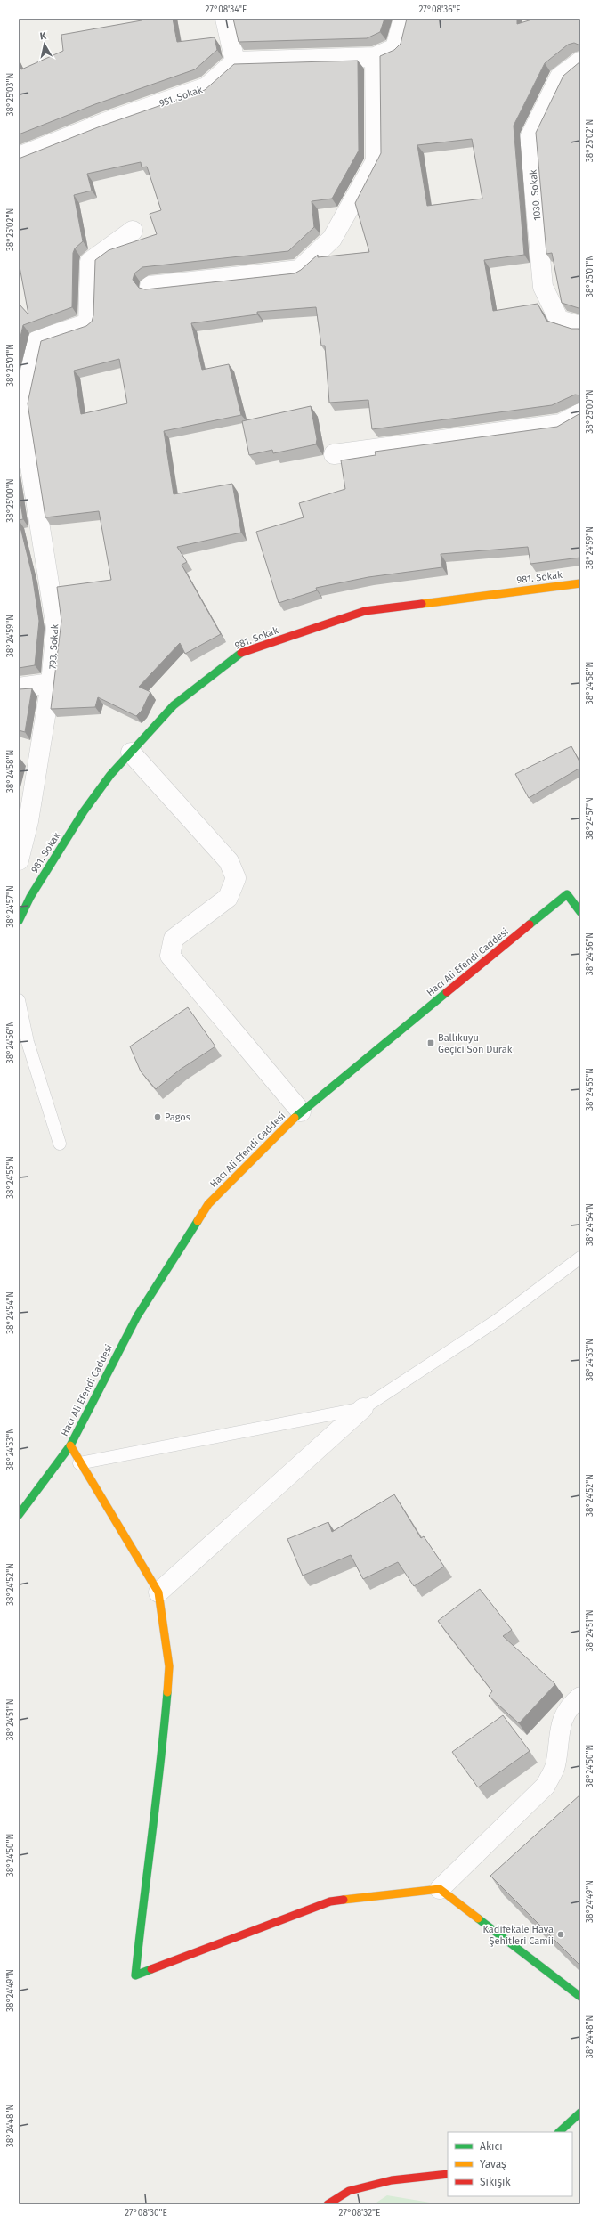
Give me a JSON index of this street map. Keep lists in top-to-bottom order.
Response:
{
  "streets": {
    "street": [
      "951. Sokak",
      "1030. Sokak",
      "981. Sokak",
      "793. Sokak",
      "Hacı Ali Efendi Caddesi"
    ]
  },
  "places": {
    "transit": ["Ballıkuyu Geçici Son Durak"],
    "other": ["Pagos", "Kadifekale Hava Şehitleri Camii"]
  },
  "legend": ["Akıcı", "Yavaş", "Sıkışık"],
  "north": "top",
  "coordinates": [
    "27°08'34\"E",
    "27°08'36\"E",
    "38°25'03\"N",
    "38°25'02\"N",
    "38°25'01\"N",
    "38°25'00\"N",
    "38°24'59\"N",
    "38°24'58\"N",
    "38°24'57\"N",
    "38°24'56\"N",
    "38°24'55\"N",
    "38°24'54\"N",
    "38°24'53\"N",
    "38°24'52\"N",
    "38°24'51\"N",
    "38°24'50\"N",
    "38°24'49\"N",
    "38°24'48\"N",
    "27°08'30\"E",
    "27°08'32\"E"
  ]
}
